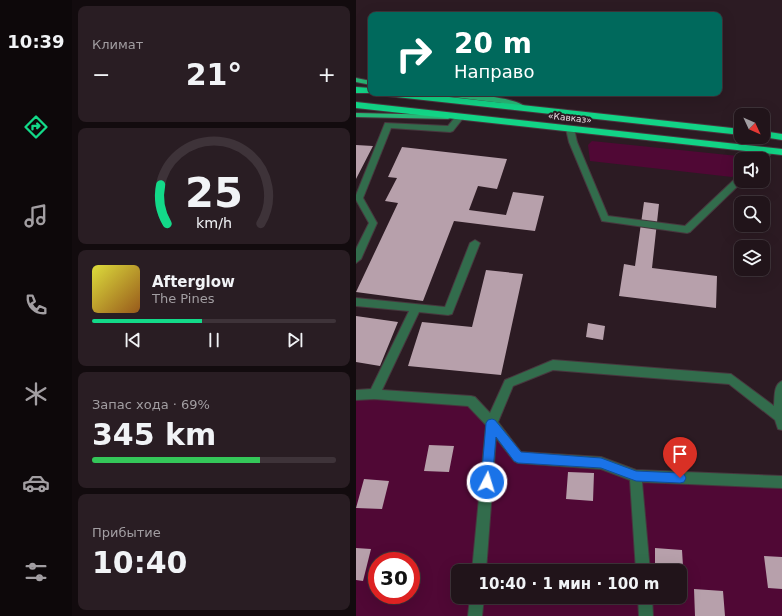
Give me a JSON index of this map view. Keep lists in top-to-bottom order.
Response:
{
  "streets": {
    "highway": ["«Кавказ»"]
  },
  "north": "bottom right",
  "page": {
    "tabs": "10:39",
    "tile": [
      "Климат",
      ["Запас хода · 69%", "345 km"],
      ["Прибытие", "10:40"]
    ],
    "turn": ["20 m", "Направо"],
    "heat": ["−", "21°", "+"],
    "song": ["Afterglow", "The Pines"],
    "limit": "30",
    "trip": "10:40 · 1 мин · 100 m",
    "gauge": ["25", "km/h"]
  }
}
